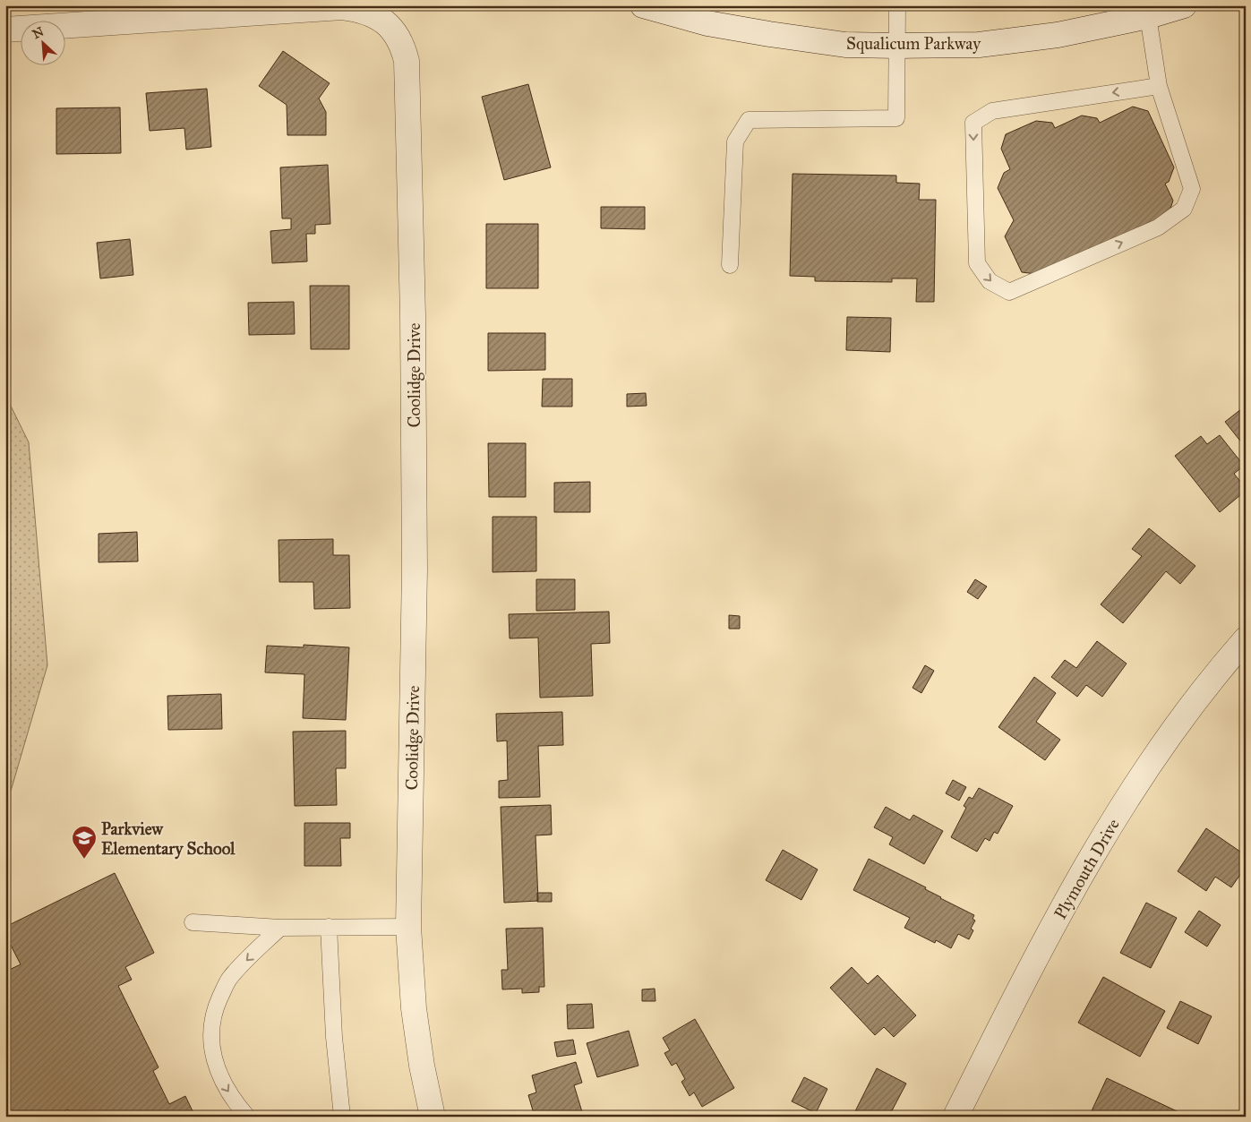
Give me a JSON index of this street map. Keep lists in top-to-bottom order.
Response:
{
  "streets": {
    "street": ["Squalicum Parkway", "Coolidge Drive", "Plymouth Drive"]
  },
  "places": {
    "school or university": ["Parkview Elementary School"]
  },
  "north": "top left"
}
